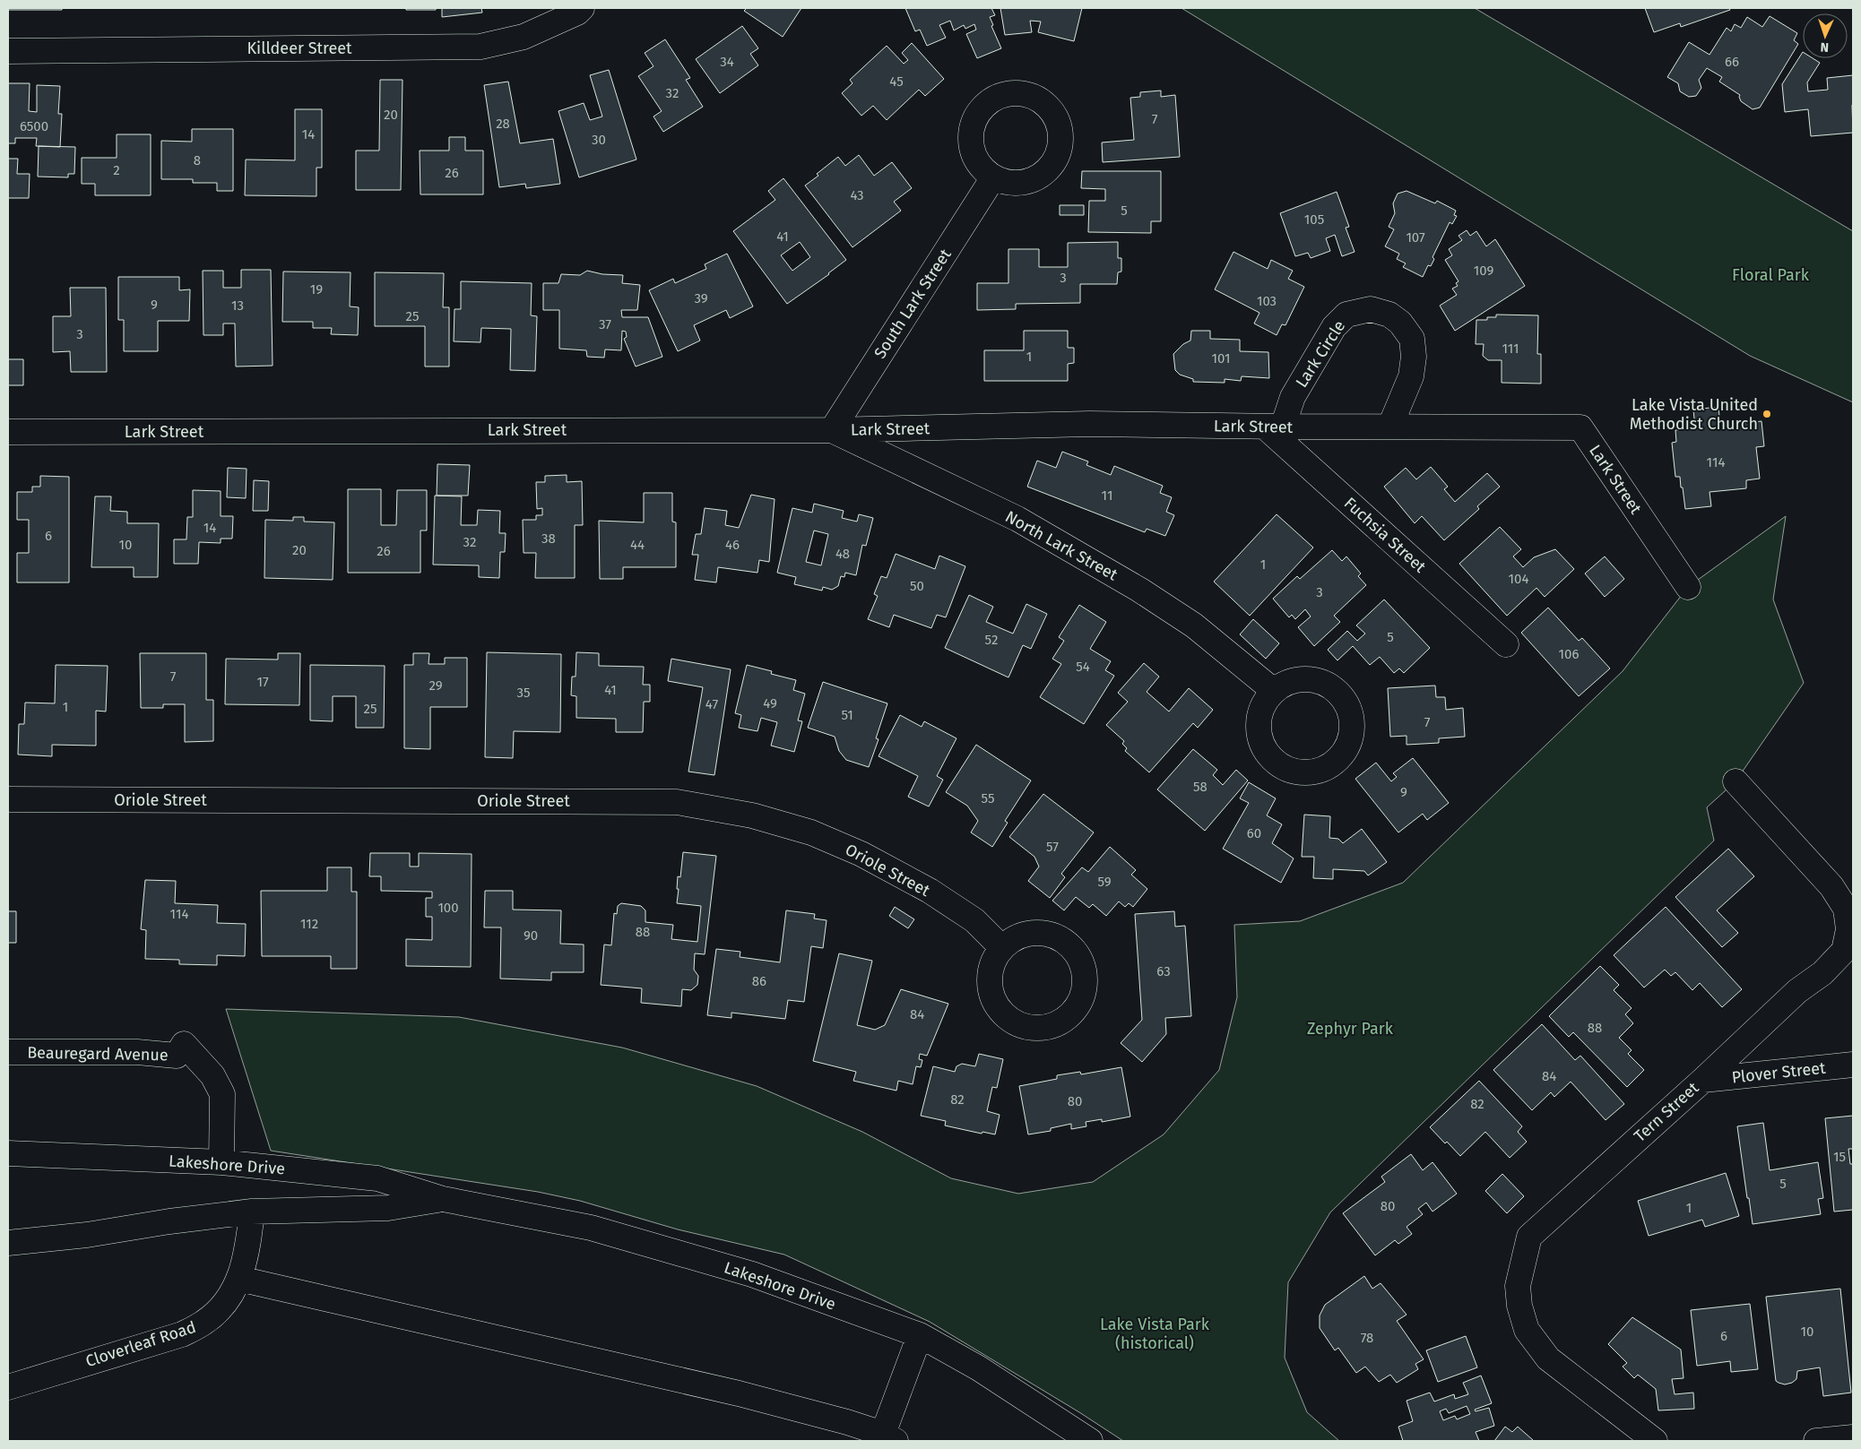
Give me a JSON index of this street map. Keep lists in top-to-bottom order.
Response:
{
  "streets": {
    "street": [
      "Killdeer Street",
      "South Lark Street",
      "Lark Circle",
      "Lark Street",
      "Fuchsia Street",
      "North Lark Street",
      "Oriole Street",
      "Beauregard Avenue",
      "Plover Street",
      "Tern Street",
      "Lakeshore Drive",
      "Cloverleaf Road"
    ]
  },
  "crossings": [
    ["South Lark Street", "Lark Street"],
    ["South Lark Street", "North Lark Street"],
    ["Lark Circle", "Lark Street"],
    ["Lark Circle", "Fuchsia Street"],
    ["Lark Street", "Fuchsia Street"],
    ["Lark Street", "North Lark Street"],
    ["Beauregard Avenue", "Lakeshore Drive"],
    ["Plover Street", "Tern Street"],
    ["Lakeshore Drive", "Cloverleaf Road"]
  ],
  "parks": ["Floral Park", "Zephyr Park", "Lake Vista Park (historical)"],
  "places": ["Lake Vista United Methodist Church"],
  "house_numbers": [
    "34",
    "66",
    "45",
    "32",
    "20",
    "7",
    "28",
    "6500",
    "14",
    "30",
    "8",
    "2",
    "26",
    "43",
    "5",
    "105",
    "41",
    "107",
    "109",
    "3",
    "19",
    "39",
    "103",
    "9",
    "13",
    "25",
    "37",
    "3",
    "111",
    "1",
    "101",
    "114",
    "11",
    "14",
    "6",
    "38",
    "32",
    "10",
    "44",
    "46",
    "20",
    "26",
    "48",
    "1",
    "104",
    "50",
    "3",
    "5",
    "52",
    "106",
    "54",
    "7",
    "17",
    "29",
    "41",
    "35",
    "49",
    "47",
    "1",
    "25",
    "51",
    "7",
    "58",
    "9",
    "55",
    "60",
    "57",
    "59",
    "100",
    "114",
    "112",
    "88",
    "90",
    "63",
    "86",
    "84",
    "88",
    "84",
    "82",
    "80",
    "82",
    "15",
    "5",
    "80",
    "1",
    "10",
    "6",
    "78"
  ],
  "north": "bottom"
}
